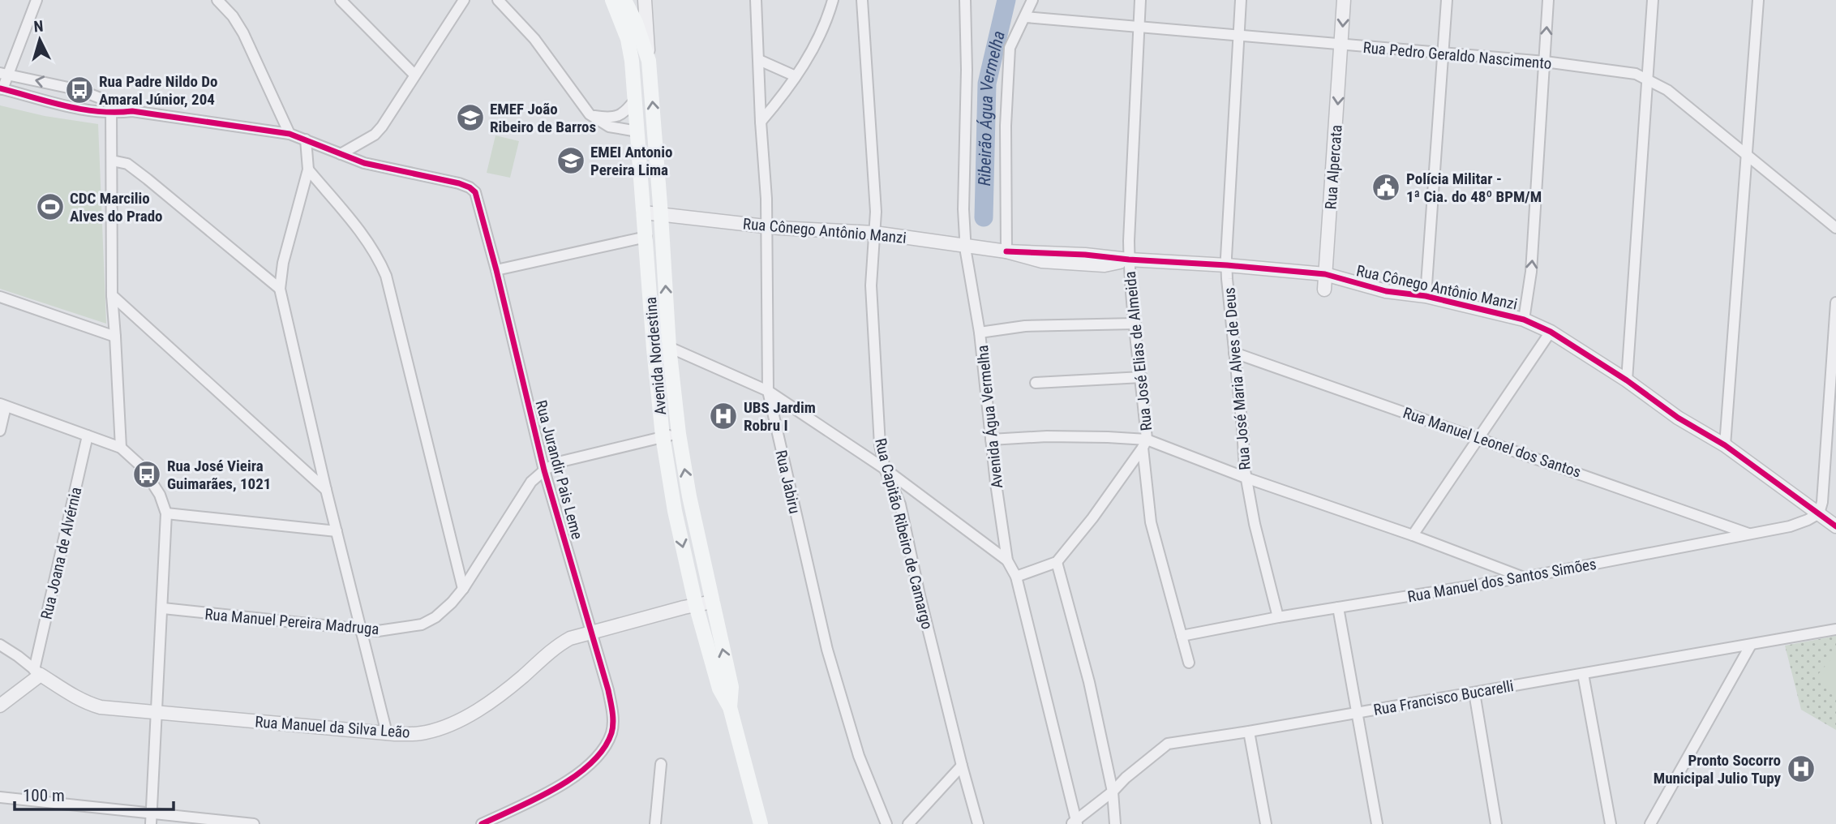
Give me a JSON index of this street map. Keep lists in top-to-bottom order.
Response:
{
  "streets": {
    "main road": ["Avenida Nordestina"],
    "street": [
      "Rua Pedro Geraldo Nascimento",
      "Rua Alpercata",
      "Rua Cônego Antônio Manzi",
      "Rua José Elias de Almeida",
      "Rua José Maria Alves de Deus",
      "Avenida Água Vermelha",
      "Rua Manuel Leonel dos Santos",
      "Rua Jurandir Pais Leme",
      "Rua Jabiru",
      "Rua Capitão Ribeiro de Camargo",
      "Rua Joana de Alvérnia",
      "Rua Manuel dos Santos Simões",
      "Rua Manuel Pereira Madruga",
      "Rua Francisco Bucarelli",
      "Rua Manuel da Silva Leão"
    ]
  },
  "crossings": [
    ["Rua Pedro Geraldo Nascimento", "Rua Alpercata"],
    ["Rua Pedro Geraldo Nascimento", "Rua José Elias de Almeida"],
    ["Rua Pedro Geraldo Nascimento", "Rua José Maria Alves de Deus"],
    ["Rua Alpercata", "Rua Cônego Antônio Manzi"],
    ["Rua Cônego Antônio Manzi", "Rua José Elias de Almeida"],
    ["Rua Cônego Antônio Manzi", "Avenida Nordestina"],
    ["Rua Cônego Antônio Manzi", "Rua José Maria Alves de Deus"],
    ["Rua Cônego Antônio Manzi", "Avenida Água Vermelha"],
    ["Rua Cônego Antônio Manzi", "Rua Jabiru"],
    ["Rua Cônego Antônio Manzi", "Rua Capitão Ribeiro de Camargo"],
    ["Rua Cônego Antônio Manzi", "Rua Manuel dos Santos Simões"],
    ["Rua José Elias de Almeida", "Rua Manuel dos Santos Simões"],
    ["Avenida Nordestina", "Rua Manuel Pereira Madruga"],
    ["Avenida Nordestina", "Rua Manuel da Silva Leão"],
    ["Rua José Maria Alves de Deus", "Rua Manuel Leonel dos Santos"],
    ["Rua José Maria Alves de Deus", "Rua Manuel dos Santos Simões"],
    ["Avenida Água Vermelha", "Rua Francisco Bucarelli"],
    ["Rua Manuel Leonel dos Santos", "Rua Manuel dos Santos Simões"],
    ["Rua Jurandir Pais Leme", "Rua Manuel Pereira Madruga"],
    ["Rua Jurandir Pais Leme", "Rua Manuel da Silva Leão"],
    ["Rua Joana de Alvérnia", "Rua Manuel da Silva Leão"]
  ],
  "water": ["Ribeirão Água Vermelha"],
  "places": {
    "bus stop": ["Rua Padre Nildo Do Amaral Júnior, 204", "Rua José Vieira Guimarães, 1021"],
    "school or university": ["EMEF João Ribeiro de Barros", "EMEI Antonio Pereira Lima"],
    "public building": ["Polícia Militar - 1ª Cia. do 48º BPM/M"],
    "sports": ["CDC Marcilio Alves do Prado"],
    "hospital": ["UBS Jardim Robru I", "Pronto Socorro Municipal Julio Tupy"]
  },
  "scale_bar": "100 m",
  "north": "top"
}
